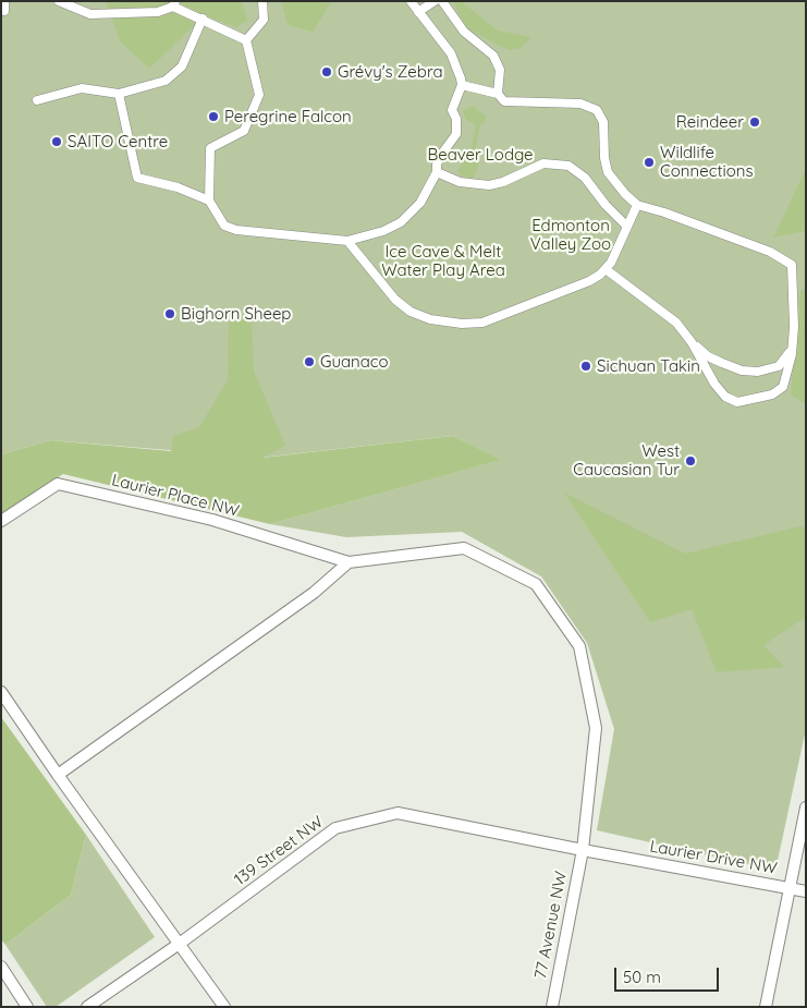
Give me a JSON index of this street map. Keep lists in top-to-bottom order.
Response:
{
  "streets": {
    "street": [
      "Laurier Place NW",
      "139 Street NW",
      "Laurier Drive NW",
      "77 Avenue NW"
    ]
  },
  "crossings": [
    ["Laurier Place NW", "139 Street NW"],
    ["Laurier Place NW", "Laurier Drive NW"],
    ["Laurier Place NW", "77 Avenue NW"],
    ["139 Street NW", "Laurier Drive NW"],
    ["139 Street NW", "77 Avenue NW"],
    ["Laurier Drive NW", "77 Avenue NW"]
  ],
  "parks": ["Beaver Lodge", "Edmonton Valley Zoo", "Ice Cave & Melt Water Play Area"],
  "places": [
    "Grévy's Zebra",
    "Peregrine Falcon",
    "Reindeer",
    "SAITO Centre",
    "Wildlife Connections",
    "Bighorn Sheep",
    "Guanaco",
    "Sichuan Takin",
    "West Caucasian Tur"
  ],
  "scale_bar": "50 m"
}
